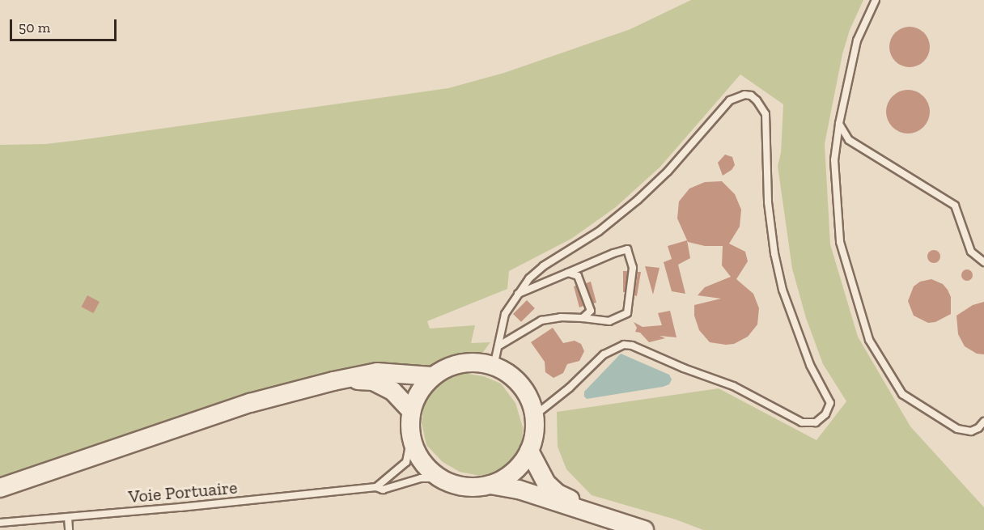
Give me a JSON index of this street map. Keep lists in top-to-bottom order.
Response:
{
  "streets": {
    "lane": ["Voie Portuaire"]
  },
  "scale_bar": "50 m"
}
